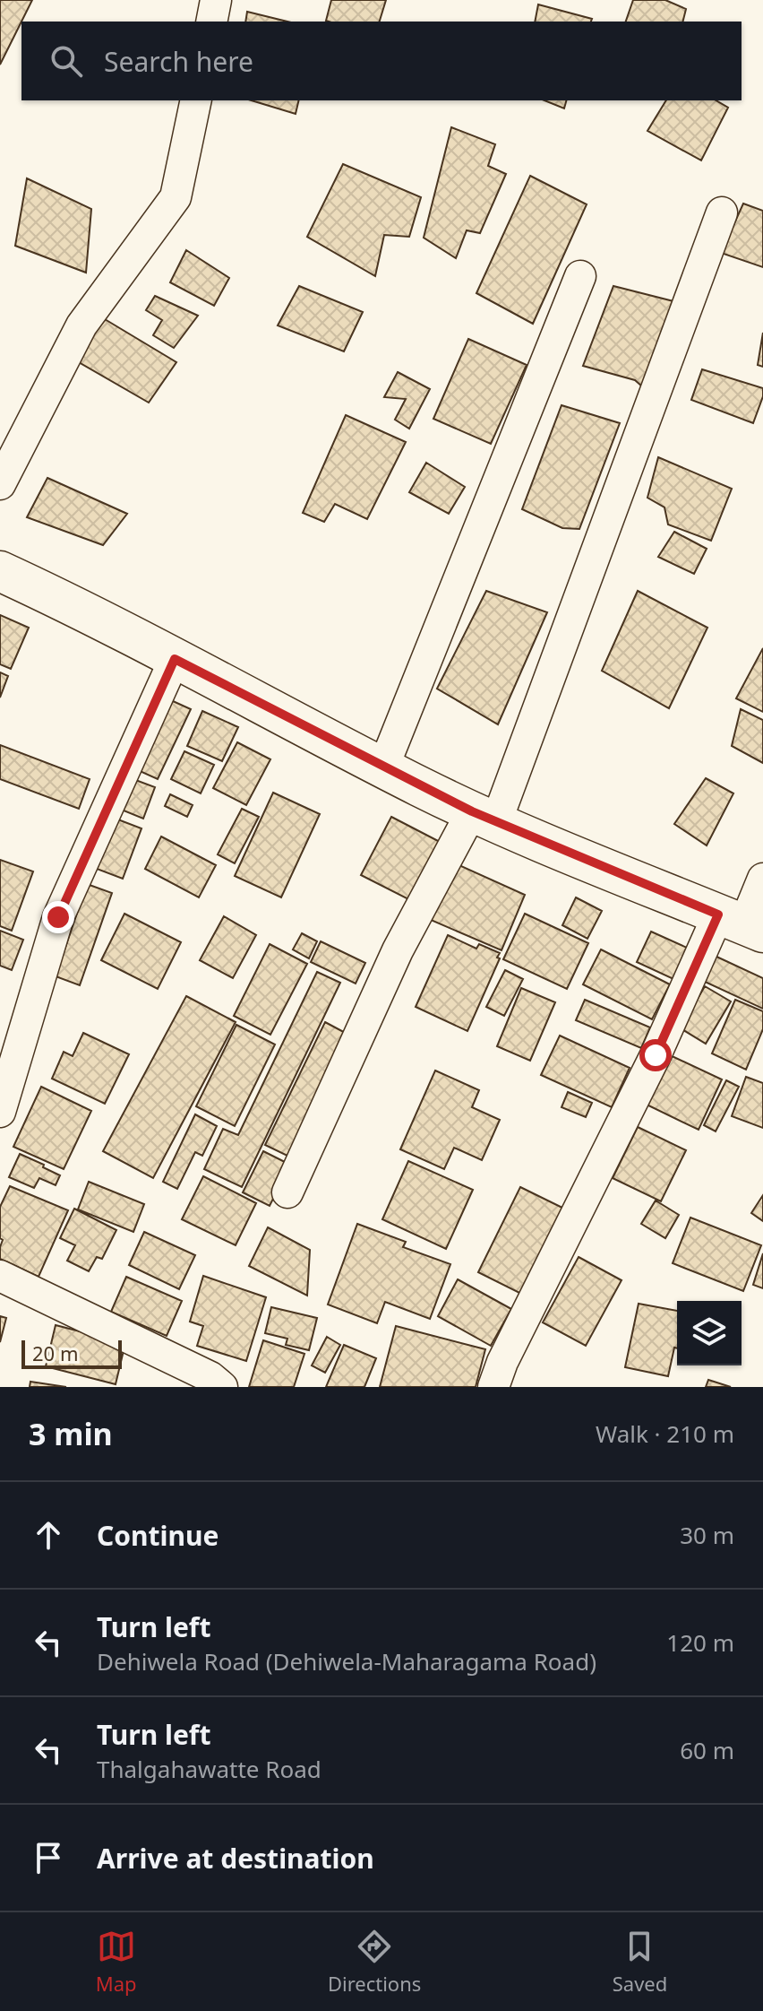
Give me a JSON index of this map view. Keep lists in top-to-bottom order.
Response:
{
  "scale_bar": "20 m",
  "page": {
    "search": "Search here",
    "scale": "20 m",
    "heading": ["3 min", "Walk · 210 m"],
    "list": [
      ["Continue", "30 m"],
      ["Turn left", "Dehiwela Road (Dehiwela-Maharagama Road)", "120 m"],
      ["Turn left", "Thalgahawatte Road", "60 m"],
      "Arrive at destination"
    ],
    "nav": ["Map", "Directions", "Saved"]
  }
}
